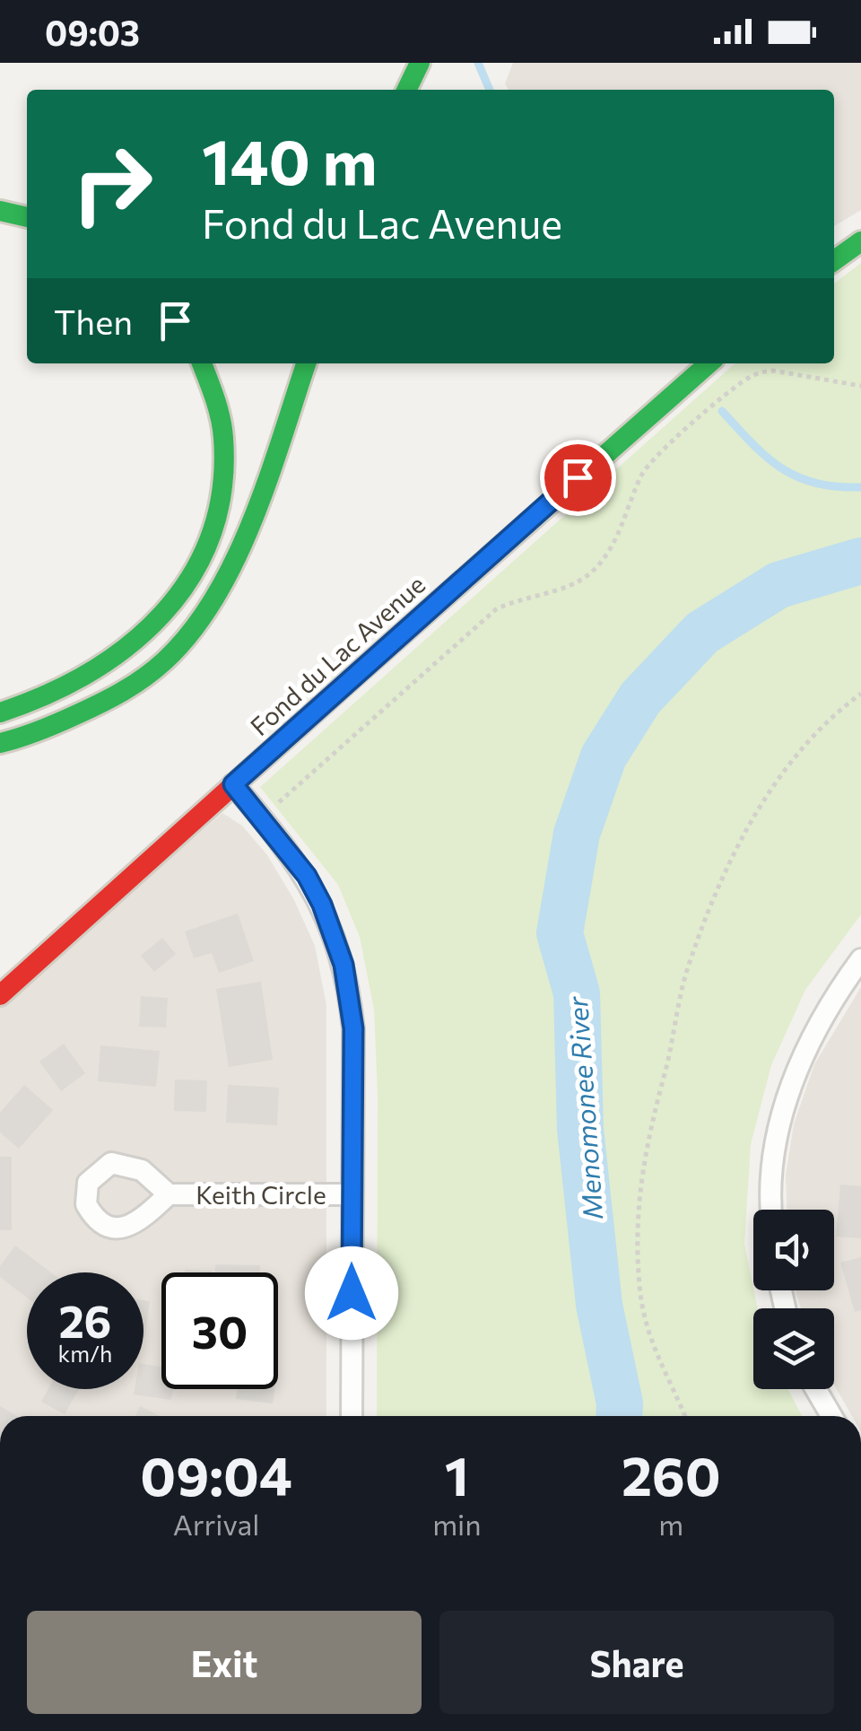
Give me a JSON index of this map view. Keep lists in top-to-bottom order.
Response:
{
  "streets": {
    "main road": ["Fond du Lac Avenue"],
    "street": ["Keith Circle"]
  },
  "water": ["Menomonee River"],
  "page": {
    "status": "09:03",
    "turn": ["140 m", "Fond du Lac Avenue"],
    "then": "Then",
    "speed": "26 km/h",
    "limit": "30",
    "eta": [
      "09:04",
      "Arrival",
      "1",
      "min",
      "260",
      "m"
    ],
    "buttons": ["Exit", "Share"]
  }
}
